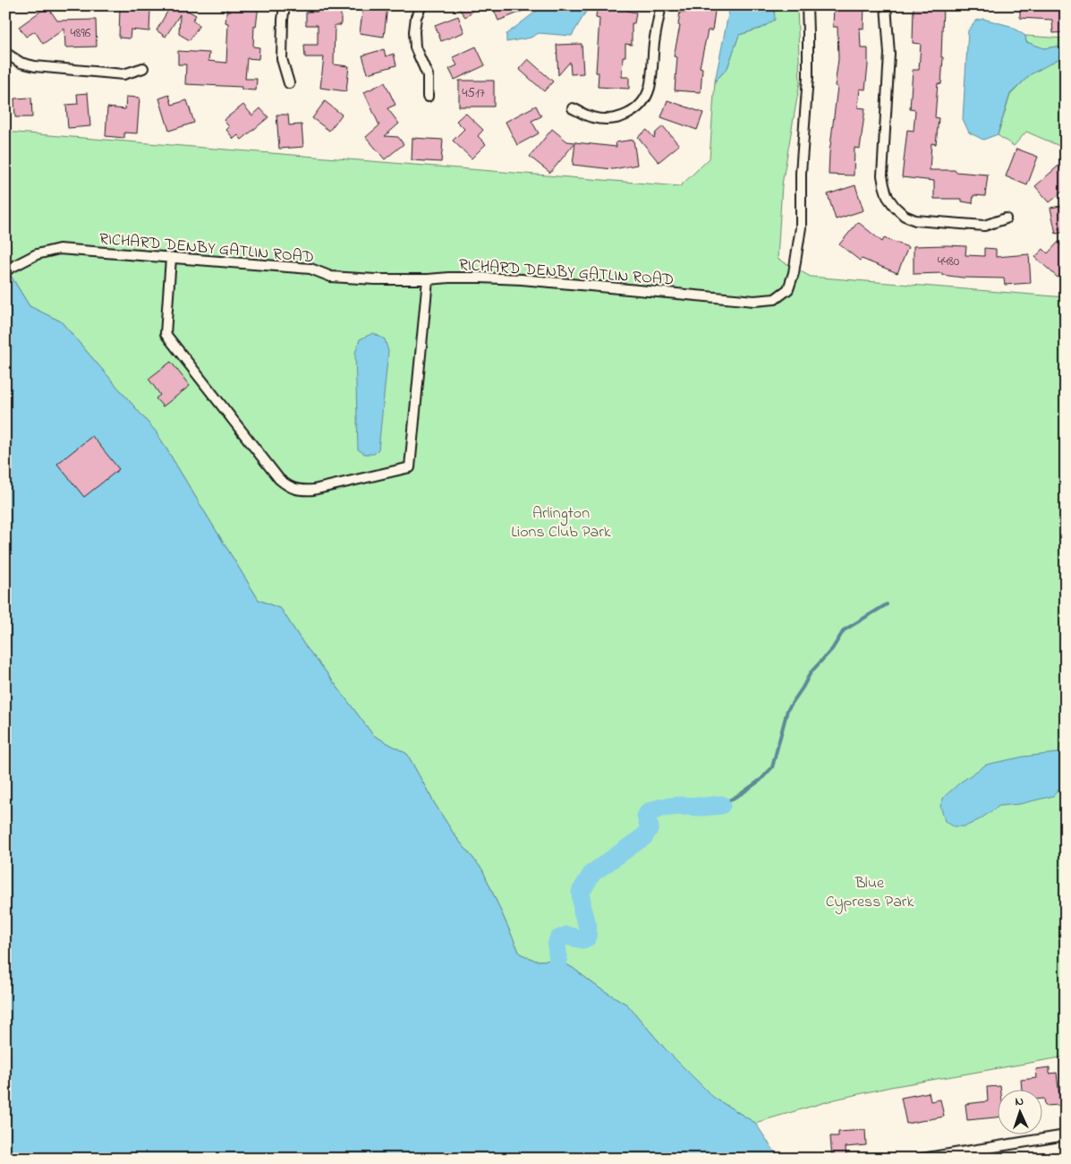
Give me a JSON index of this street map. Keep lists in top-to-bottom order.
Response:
{
  "streets": {
    "street": ["RICHARD DENBY GATLIN ROAD"]
  },
  "parks": ["Arlington Lions Club Park", "Blue Cypress Park"],
  "house_numbers": ["4896", "4517", "4480"],
  "north": "top"
}
